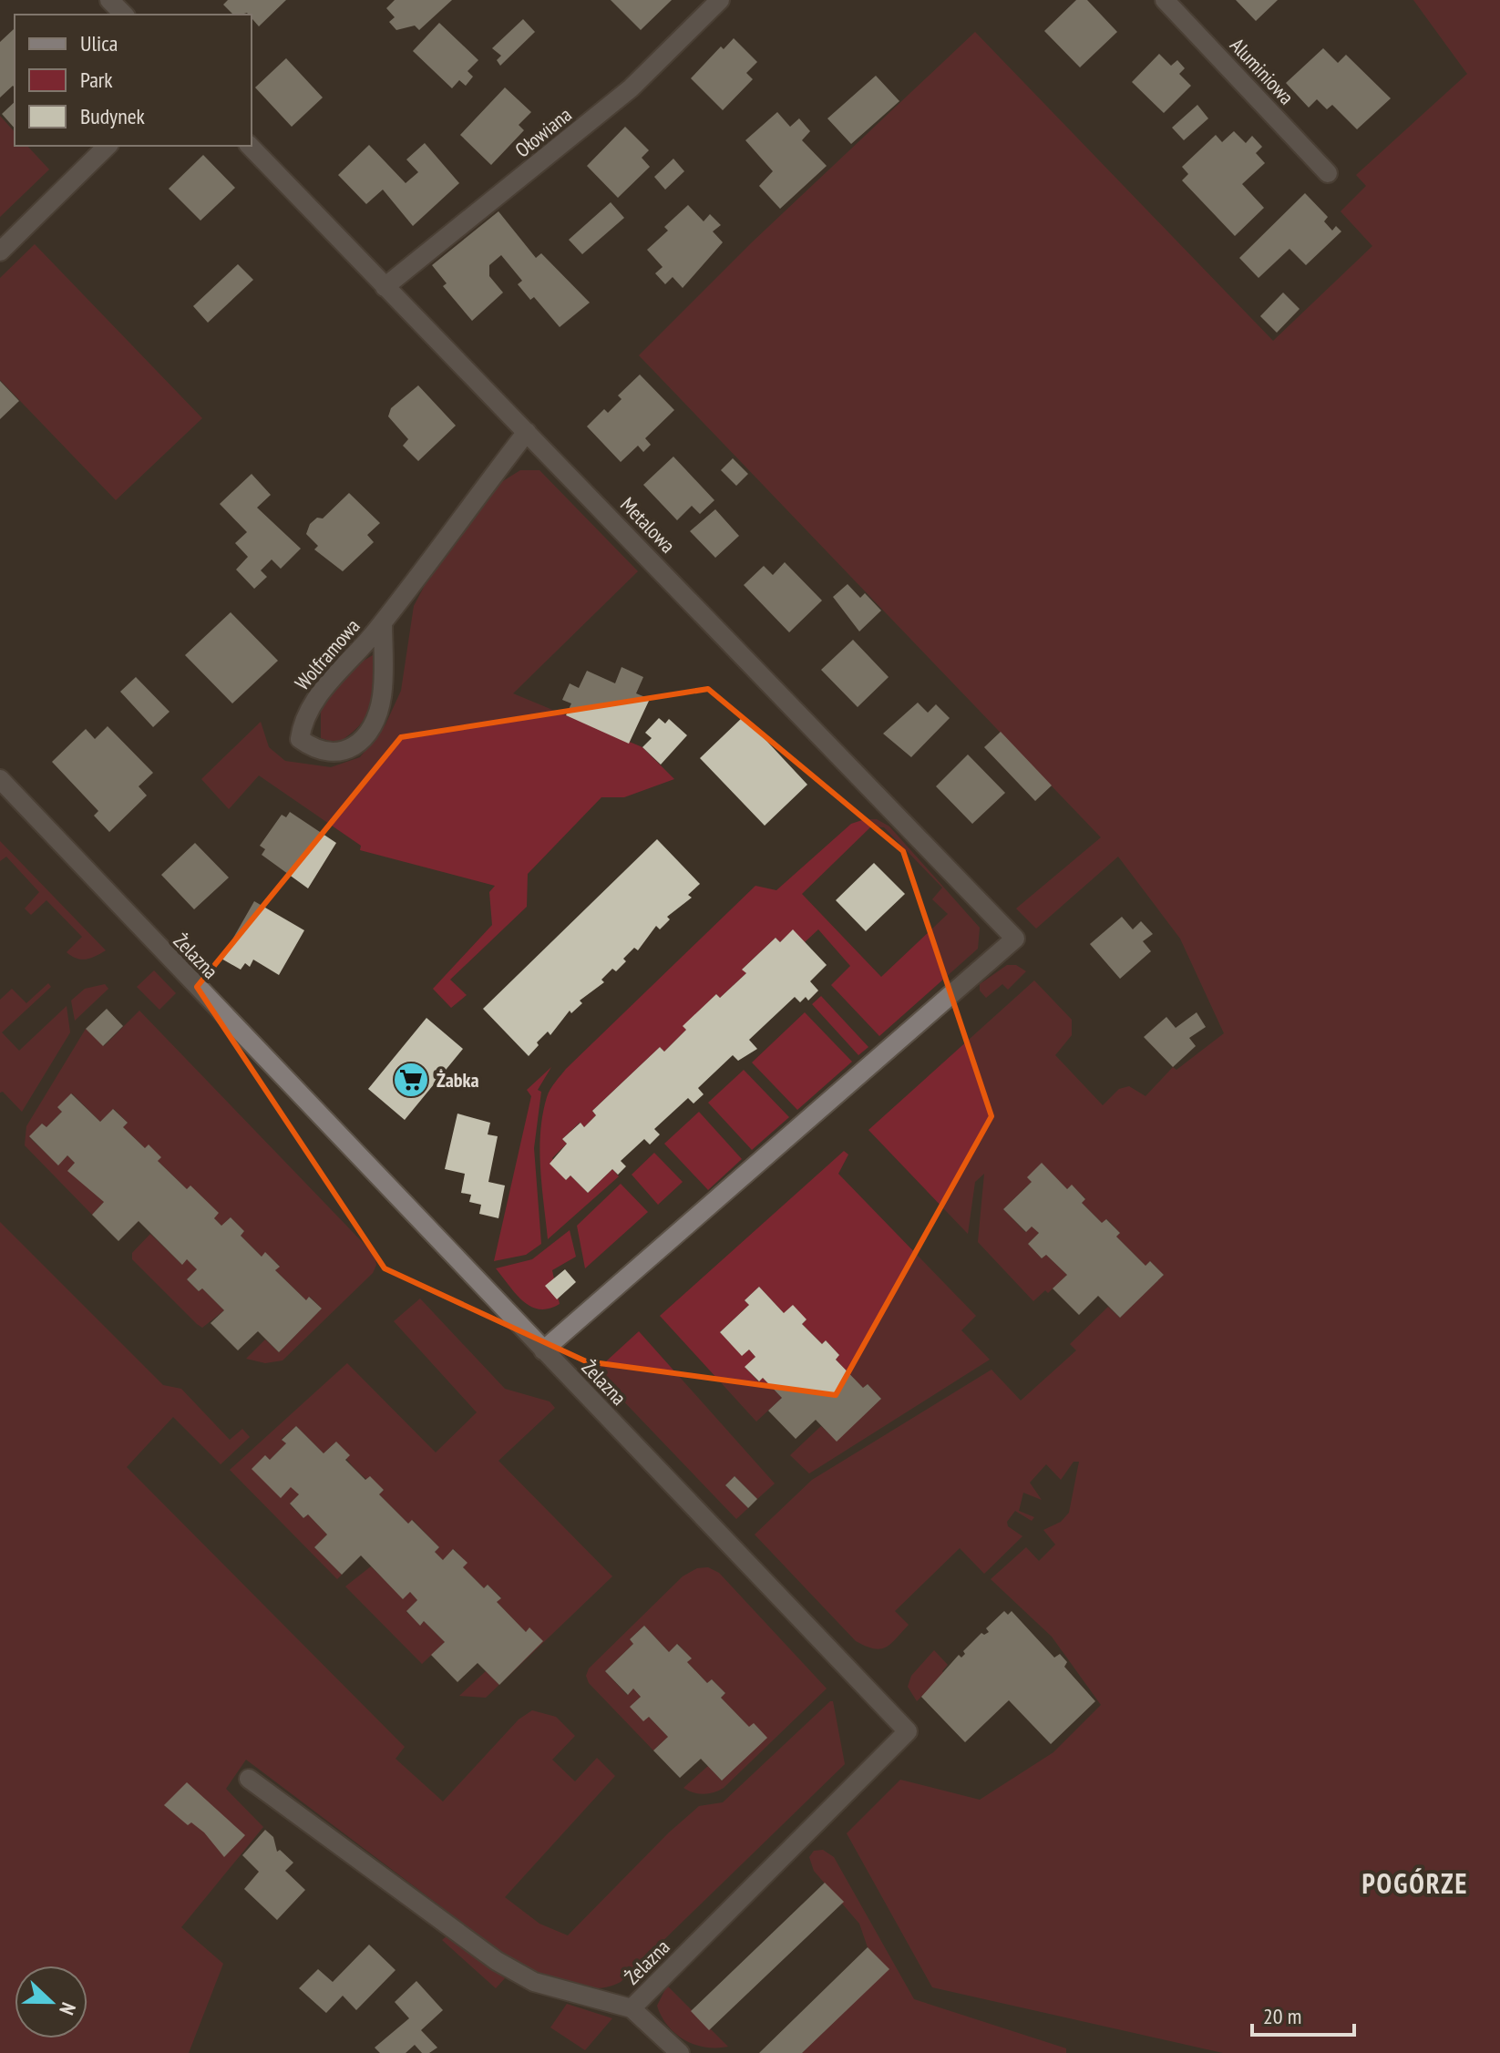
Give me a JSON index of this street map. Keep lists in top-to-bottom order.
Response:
{
  "streets": {
    "street": [
      "Aluminiowa",
      "Ołowiana",
      "Metalowa",
      "Wolframowa",
      "Żelazna"
    ]
  },
  "crossings": [
    ["Ołowiana", "Metalowa"],
    ["Metalowa", "Wolframowa"],
    ["Metalowa", "Żelazna"]
  ],
  "districts": ["POGÓRZE"],
  "places": {
    "supermarket": ["Żabka"]
  },
  "legend": ["Ulica", "Park", "Budynek"],
  "scale_bar": "20 m",
  "north": "right"
}
